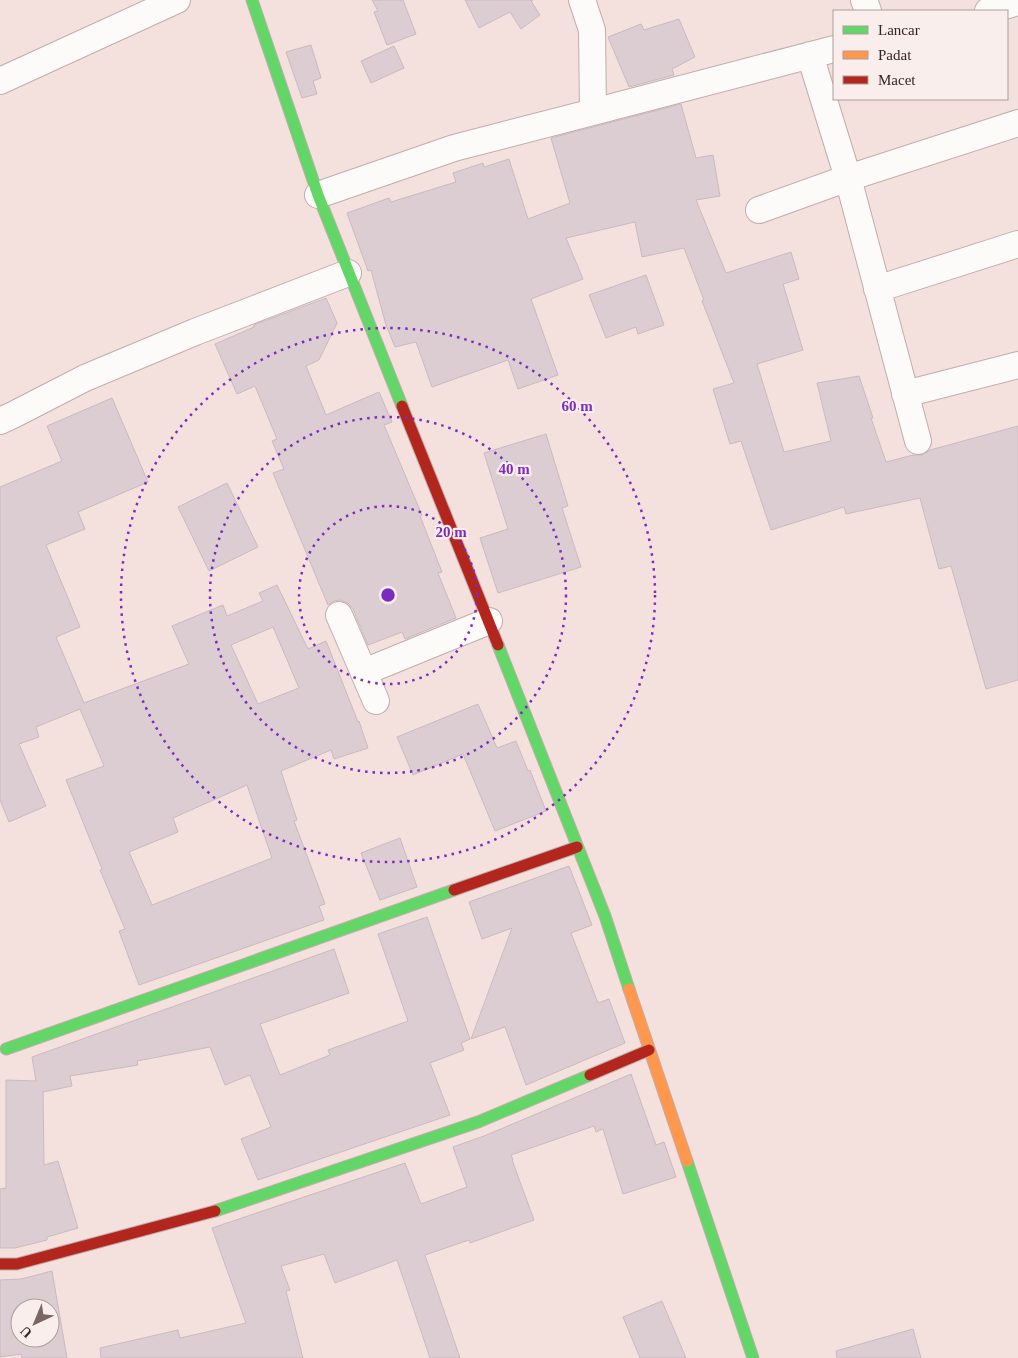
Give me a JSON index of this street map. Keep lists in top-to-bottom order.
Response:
{
  "legend": ["Lancar", "Padat", "Macet"],
  "north": "bottom left",
  "rings": ["60 m", "40 m", "20 m"]
}
